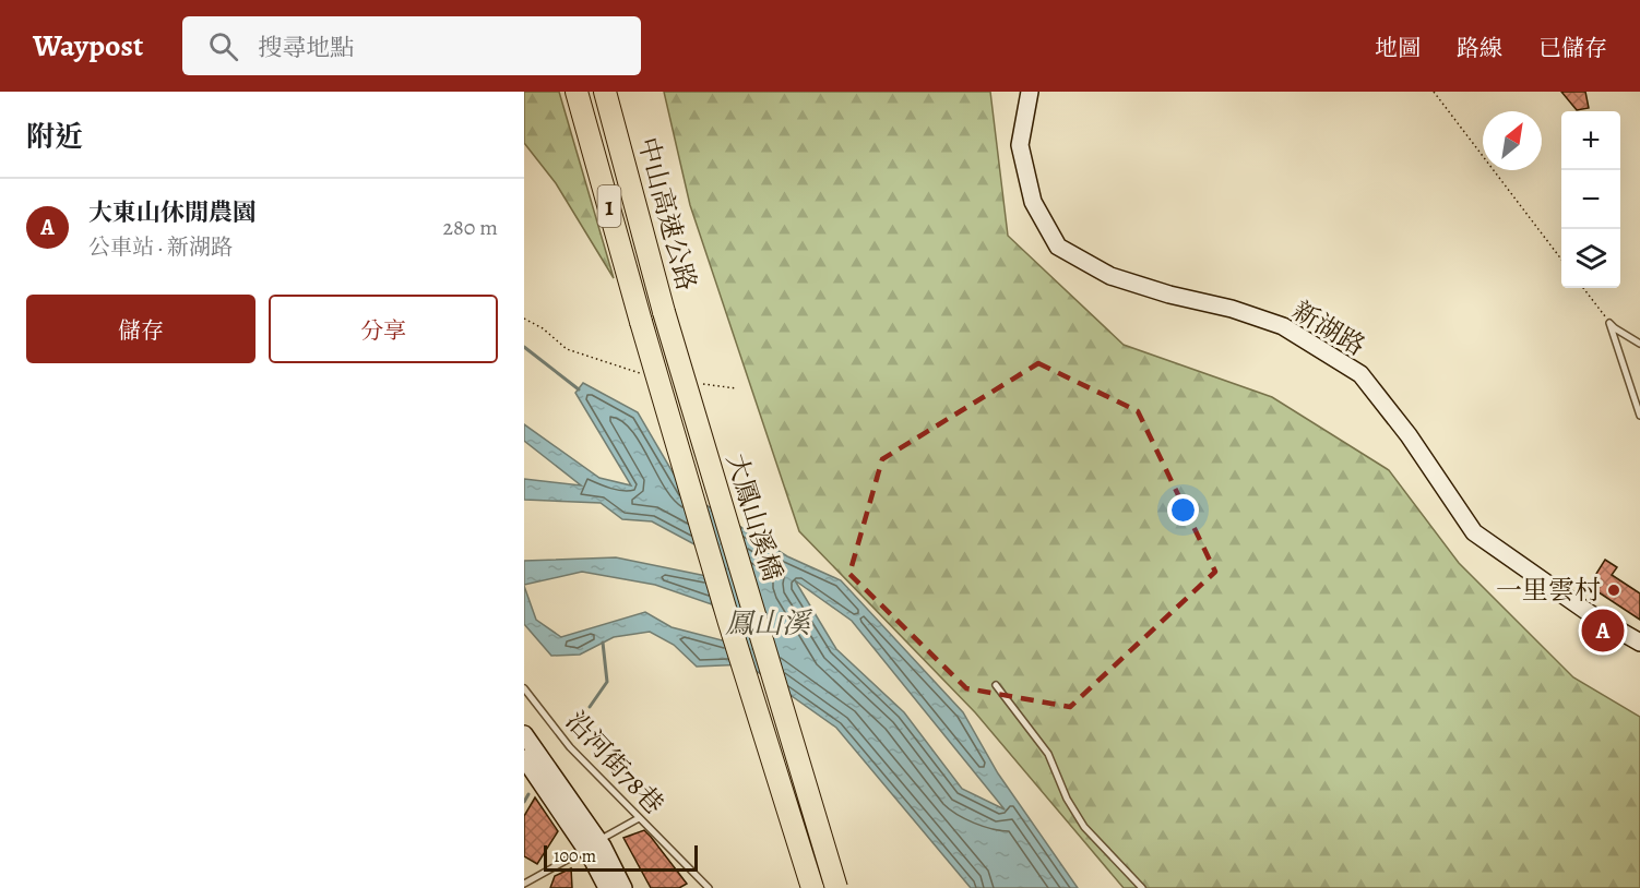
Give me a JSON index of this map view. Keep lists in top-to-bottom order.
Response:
{
  "streets": {
    "highway": ["1", "中山高速公路", "大鳳山溪橋"],
    "main road": ["新湖路"],
    "lane": ["沿河街78巷"]
  },
  "crossings": [
    ["中山高速公路", "大鳳山溪橋"]
  ],
  "water": ["鳳山溪"],
  "places": ["一里雲村"],
  "scale_bar": "100 m",
  "north": "top right",
  "page": {
    "header": "Waypost",
    "search": "搜尋地點",
    "nav": ["地圖", "路線", "已儲存"],
    "heading": "附近",
    "map_buttons": ["+", "−"],
    "list": [
      {
        "mark": "A",
        "name": "大東山休閒農園",
        "note": "公車站 · 新湖路",
        "value": "280 m"
      }
    ],
    "buttons": ["儲存", "分享"],
    "pins": "A",
    "scale": "100 m"
  }
}
